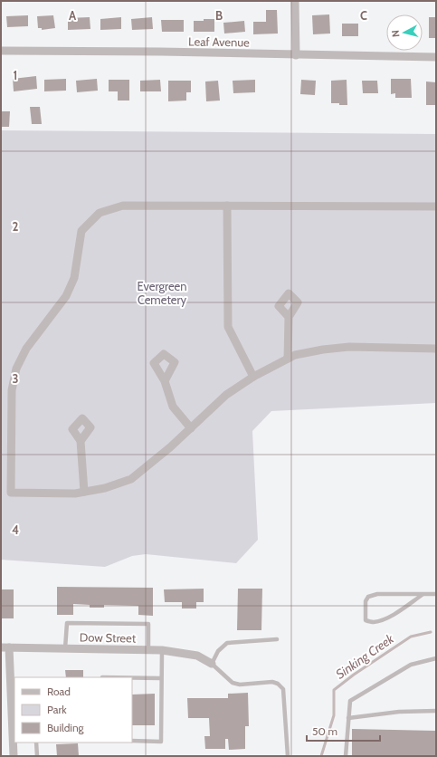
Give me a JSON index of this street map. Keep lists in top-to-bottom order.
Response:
{
  "streets": {
    "street": ["Leaf Avenue", "Dow Street"]
  },
  "water": ["Sinking Creek"],
  "parks": ["Evergreen Cemetery"],
  "legend": ["Road", "Park", "Building"],
  "scale_bar": "50 m",
  "north": "left",
  "grid": {
    "columns": ["A", "B", "C"],
    "rows": [
      "1",
      "2",
      "3",
      "4"
    ]
  }
}
